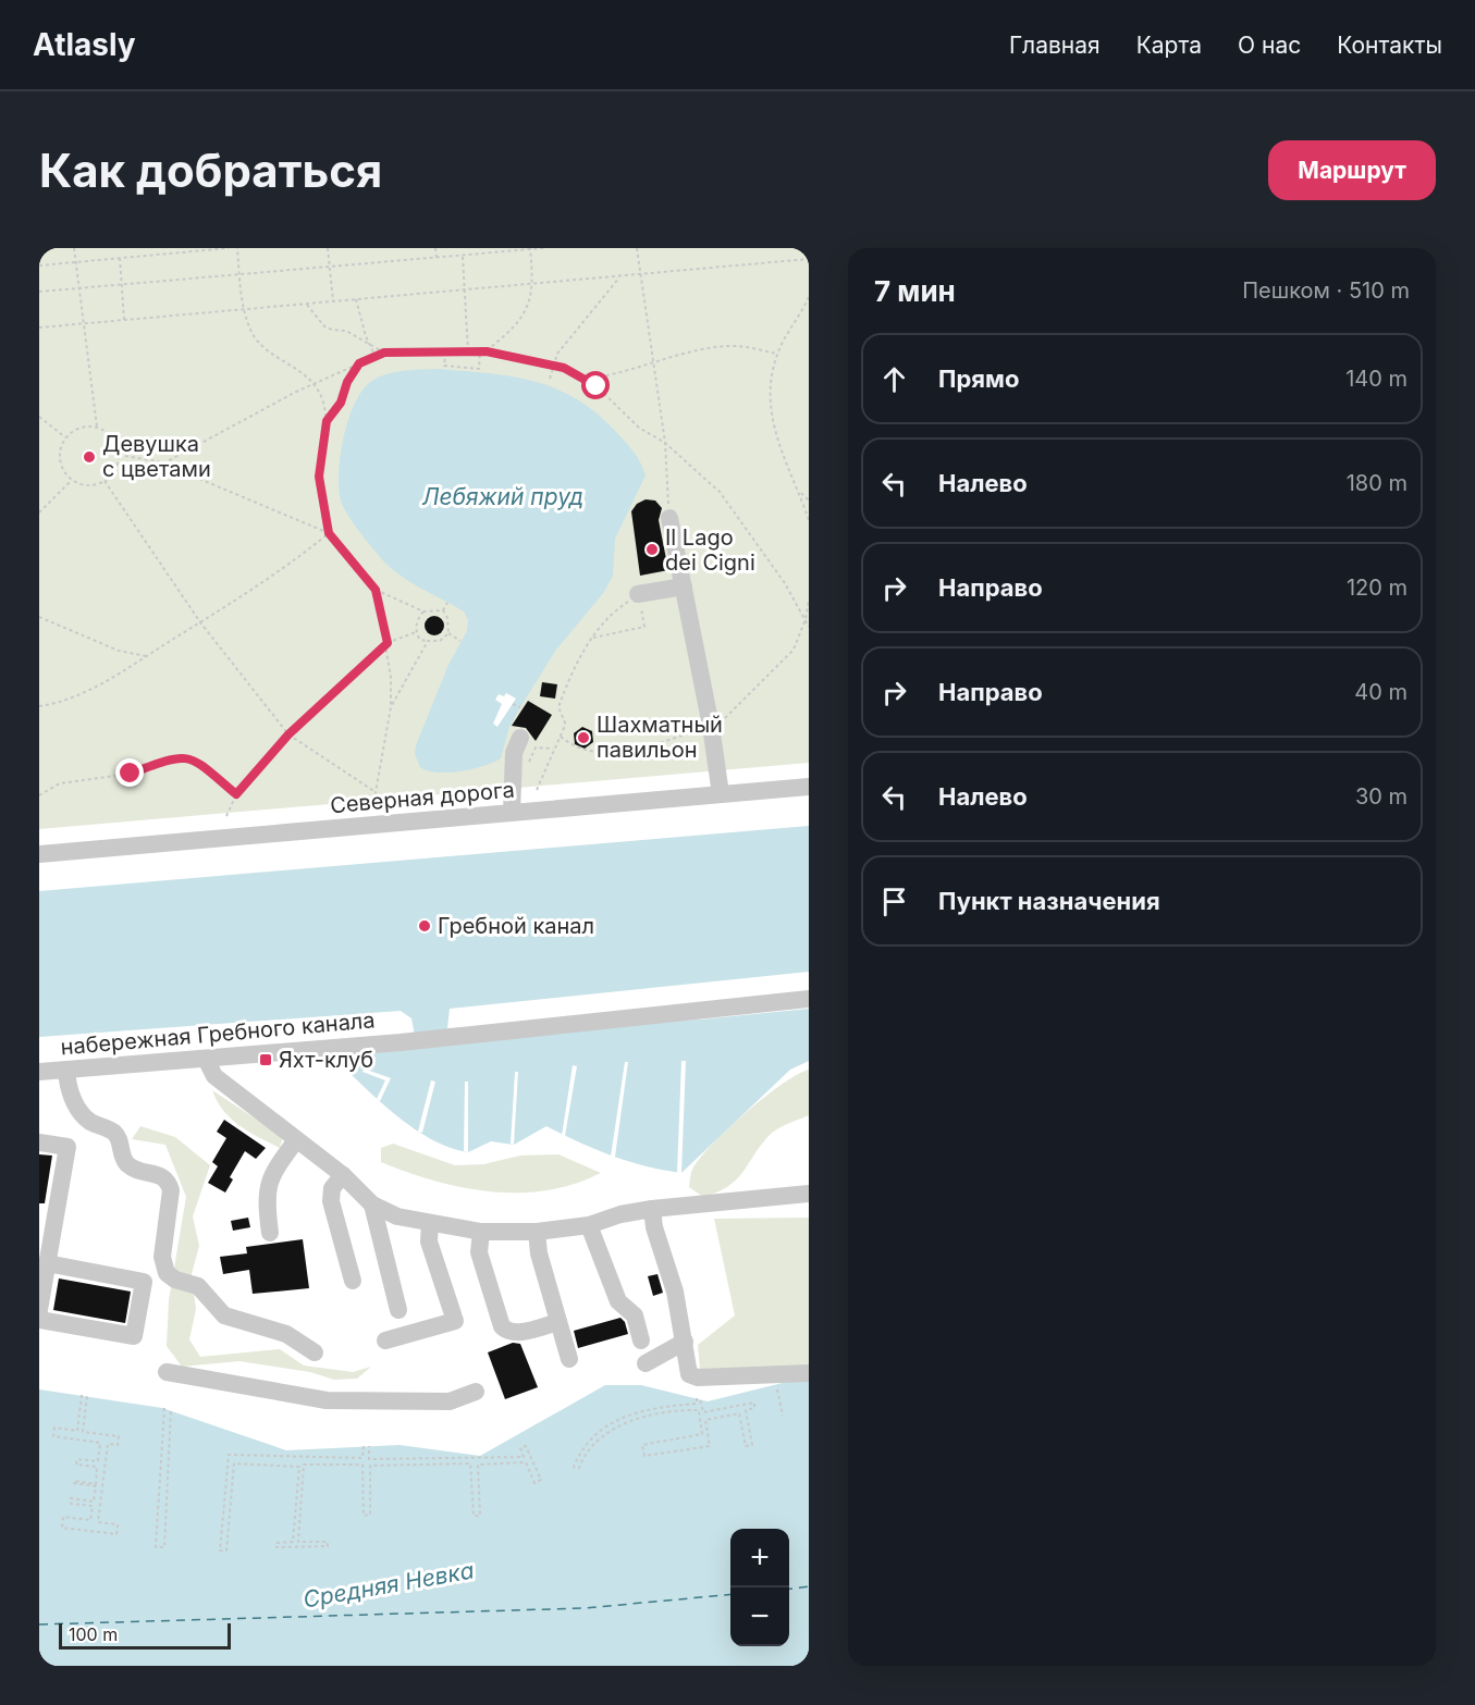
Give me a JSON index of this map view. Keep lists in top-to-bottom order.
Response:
{
  "streets": {
    "street": ["Северная дорога", "набережная Гребного канала"]
  },
  "water": ["Лебяжий пруд", "Средняя Невка"],
  "places": {
    "other": [
      "Девушка с цветами",
      "Il Lago dei Cigni",
      "Шахматный павильон",
      "Гребной канал"
    ],
    "transit": ["Яхт-клуб"]
  },
  "scale_bar": "100 m",
  "page": {
    "header": "Atlasly",
    "nav": [
      "Главная",
      "Карта",
      "О нас",
      "Контакты"
    ],
    "buttons": "Маршрут",
    "title": "Как добраться",
    "heading": ["7 мин", "Пешком · 510 m"],
    "list": [
      ["Прямо", "140 m"],
      ["Налево", "180 m"],
      ["Направо", "120 m"],
      ["Направо", "40 m"],
      ["Налево", "30 m"],
      "Пункт назначения"
    ],
    "map_buttons": ["+", "−"],
    "scale": "100 m"
  }
}
